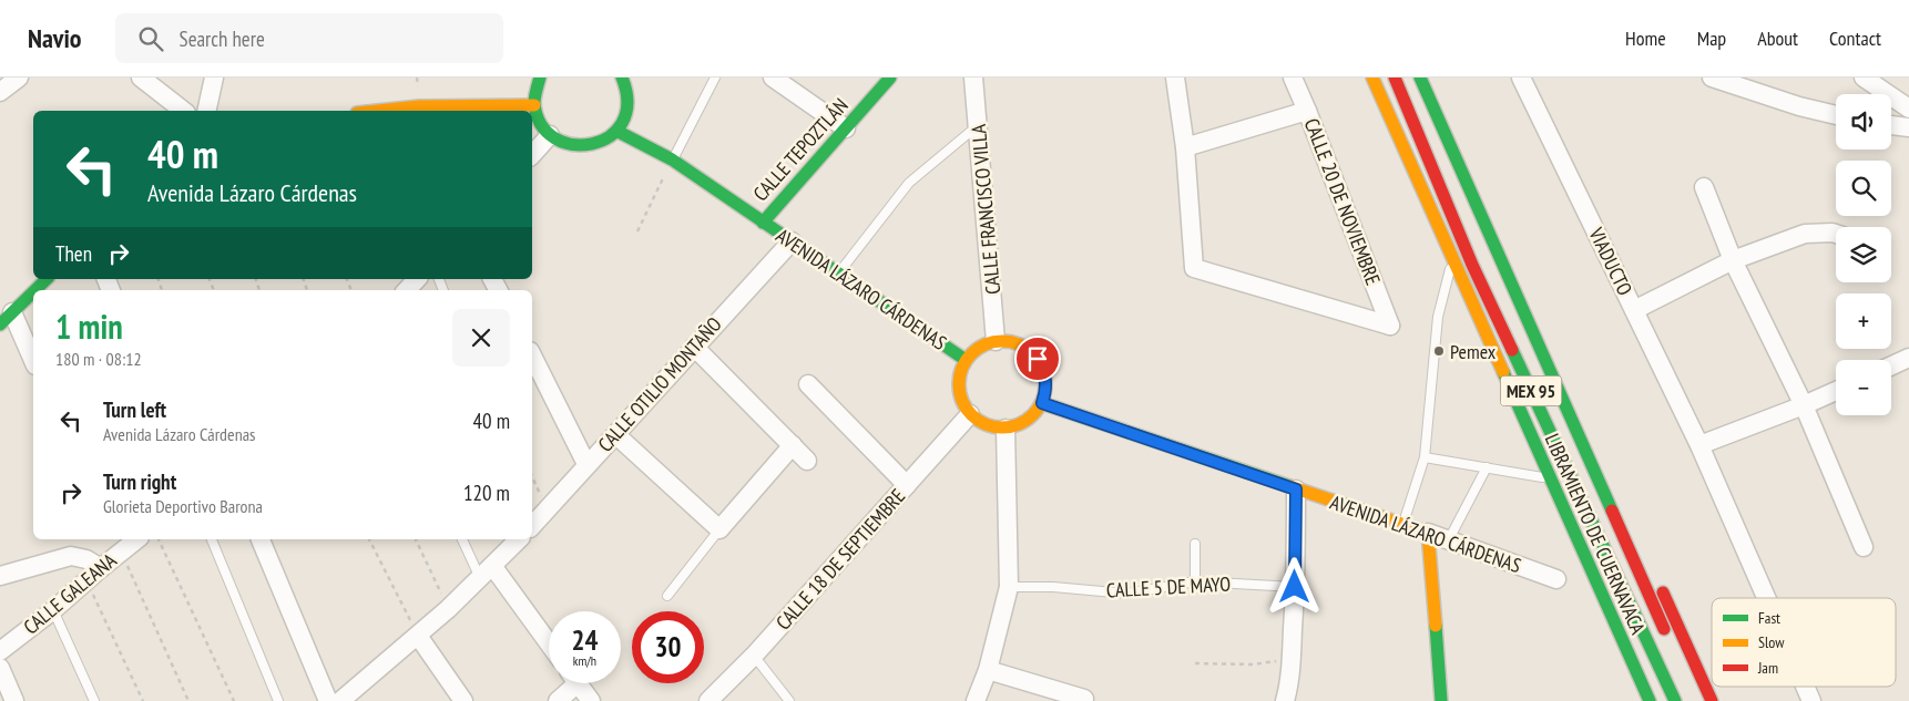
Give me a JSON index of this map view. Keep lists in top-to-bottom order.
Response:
{
  "streets": {
    "main road": [
      "CALLE TEPOZTLÁN",
      "AVENIDA LÁZARO CÁRDENAS",
      "MEX 95",
      "LIBRAMIENTO DE CUERNAVACA"
    ],
    "street": [
      "CALLE 20 DE NOVIEMBRE",
      "CALLE FRANCISCO VILLA",
      "VIADUCTO",
      "CALLE OTILIO MONTAÑO",
      "CALLE 18 DE SEPTIEMBRE",
      "CALLE GALEANA"
    ],
    "lane": ["CALLE 5 DE MAYO"]
  },
  "crossings": [
    ["CALLE TEPOZTLÁN", "AVENIDA LÁZARO CÁRDENAS"],
    ["CALLE FRANCISCO VILLA", "AVENIDA LÁZARO CÁRDENAS"],
    ["CALLE FRANCISCO VILLA", "CALLE 18 DE SEPTIEMBRE"],
    ["AVENIDA LÁZARO CÁRDENAS", "CALLE OTILIO MONTAÑO"],
    ["AVENIDA LÁZARO CÁRDENAS", "CALLE 18 DE SEPTIEMBRE"]
  ],
  "places": ["Pemex"],
  "legend": ["Fast", "Slow", "Jam"],
  "page": {
    "header": "Navio",
    "search": "Search here",
    "nav": [
      "Home",
      "Map",
      "About",
      "Contact"
    ],
    "map_buttons": ["+", "−"],
    "turn": ["40 m", "Avenida Lázaro Cárdenas"],
    "then": "Then",
    "heading": ["1 min", "180 m · 08:12"],
    "list": [
      {
        "name": "Turn left",
        "note": "Avenida Lázaro Cárdenas",
        "value": "40 m"
      },
      {
        "name": "Turn right",
        "note": "Glorieta Deportivo Barona",
        "value": "120 m"
      }
    ],
    "speed": "24 km/h",
    "limit": "30"
  }
}
